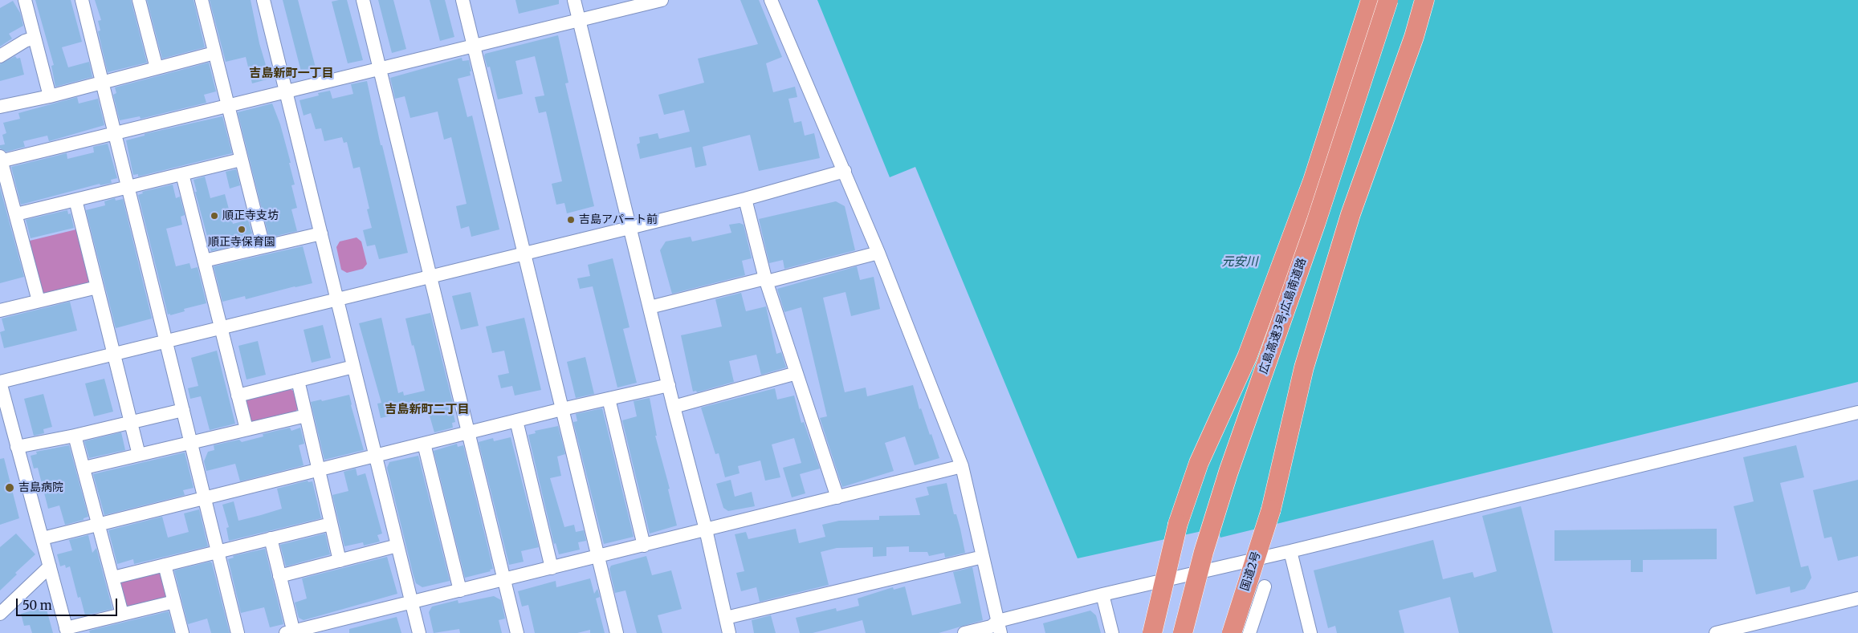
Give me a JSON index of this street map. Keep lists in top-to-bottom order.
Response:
{
  "streets": {
    "highway": ["広島高速3号;広島南道路", "国道2号"]
  },
  "districts": ["吉島新町一丁目", "吉島新町二丁目"],
  "water": ["元安川"],
  "places": [
    "順正寺支坊",
    "吉島アパート前",
    "順正寺保育園",
    "吉島病院"
  ],
  "scale_bar": "50 m"
}
